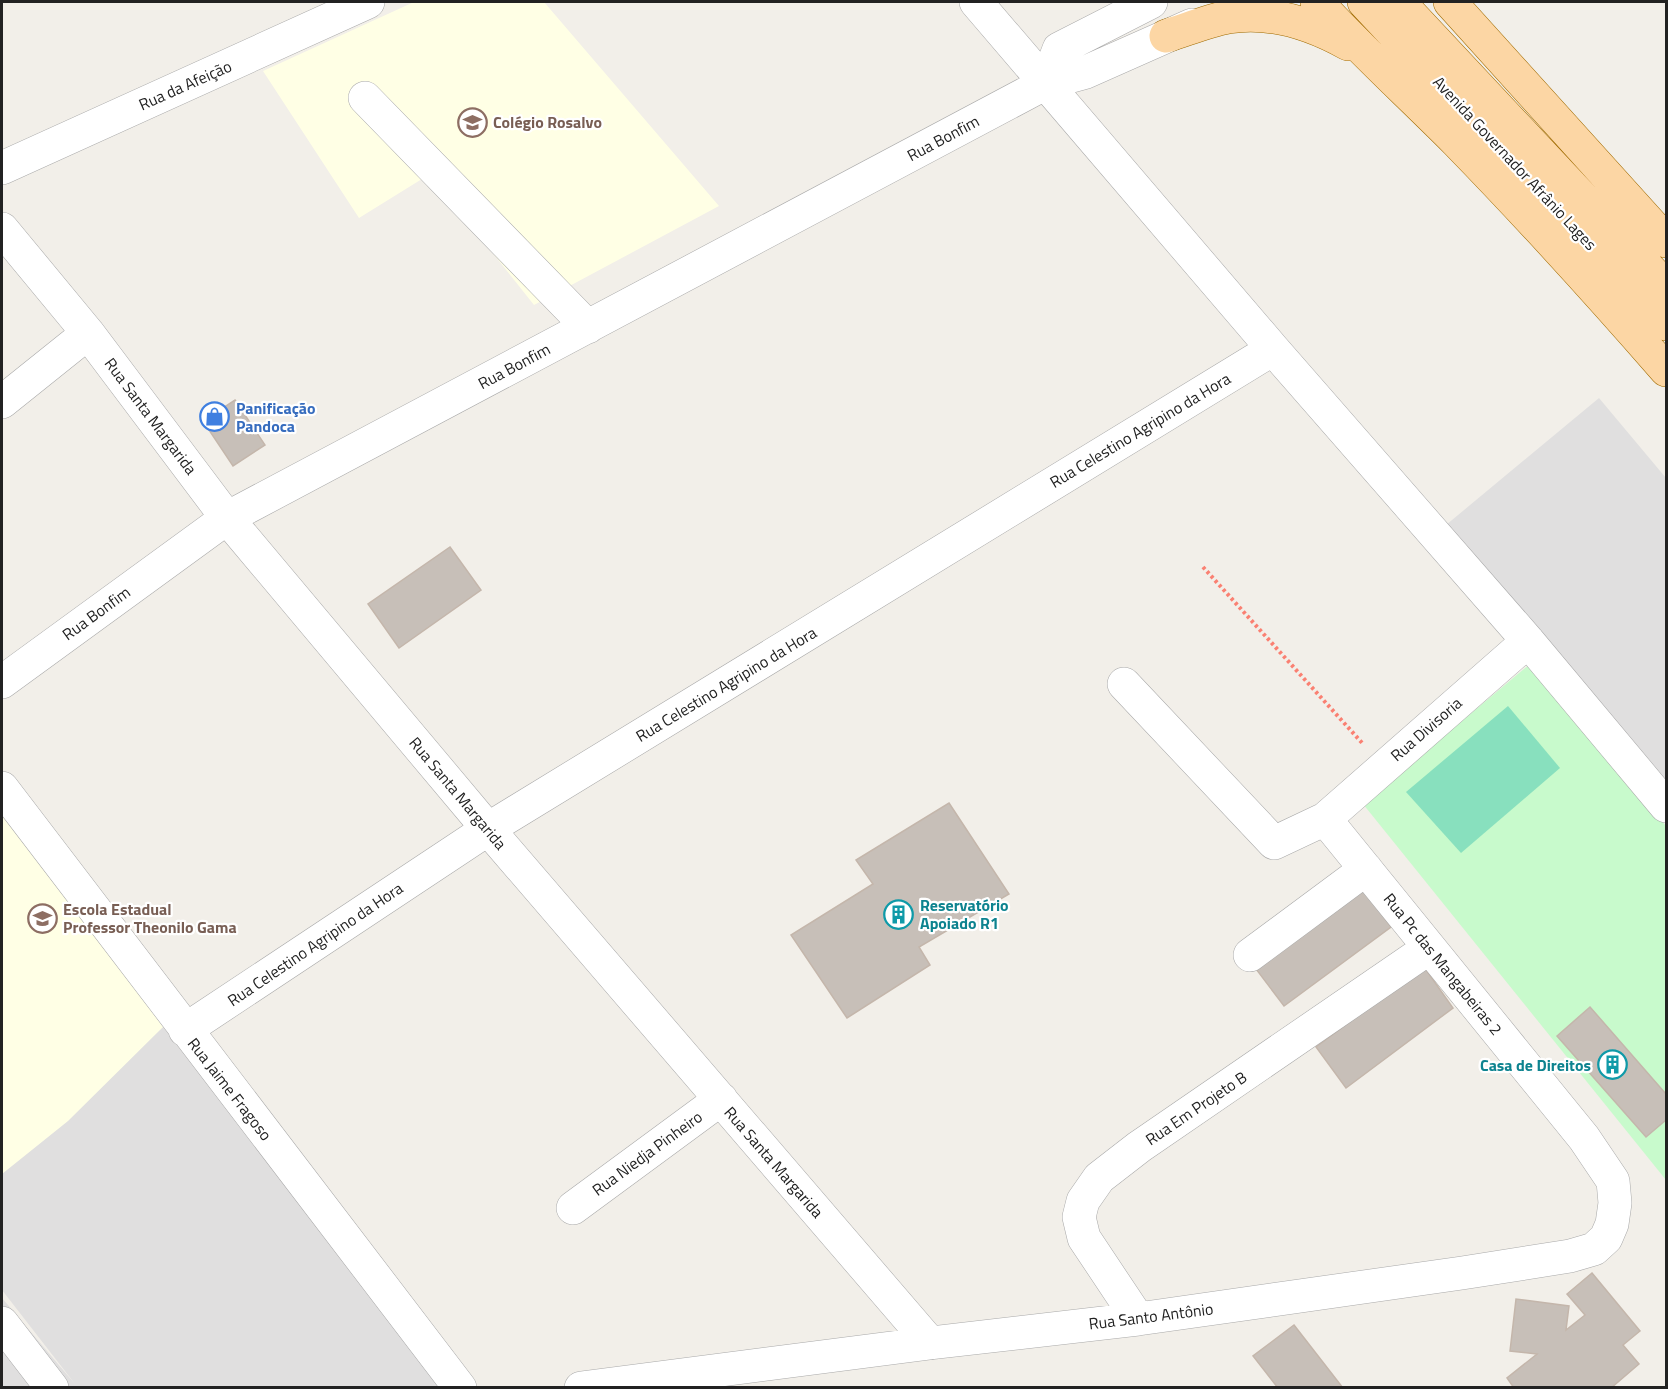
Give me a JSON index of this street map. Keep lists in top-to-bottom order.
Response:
{
  "streets": {
    "main road": ["Avenida Governador Afrânio Lages"],
    "street": [
      "Rua da Afeição",
      "Rua Bonfim",
      "Rua Santa Margarida",
      "Rua Celestino Agripino da Hora",
      "Rua Divisoria",
      "Rua Pc das Mangabeiras 2",
      "Rua Jaime Fragoso",
      "Rua Em Projeto B",
      "Rua Niedja Pinheiro",
      "Rua Santo Antônio"
    ]
  },
  "crossings": [
    ["Rua Bonfim", "Rua Santa Margarida"],
    ["Rua Santa Margarida", "Rua Celestino Agripino da Hora"],
    ["Rua Santa Margarida", "Rua Niedja Pinheiro"],
    ["Rua Santa Margarida", "Rua Santo Antônio"],
    ["Rua Celestino Agripino da Hora", "Rua Jaime Fragoso"],
    ["Rua Divisoria", "Rua Pc das Mangabeiras 2"],
    ["Rua Pc das Mangabeiras 2", "Rua Em Projeto B"],
    ["Rua Pc das Mangabeiras 2", "Rua Santo Antônio"],
    ["Rua Em Projeto B", "Rua Santo Antônio"]
  ],
  "places": {
    "school or university": ["Colégio Rosalvo", "Escola Estadual Professor Theonilo Gama"],
    "shop": ["Panificação Pandoca"],
    "building": ["Reservatório Apoiado R1", "Casa de Direitos"]
  }
}
